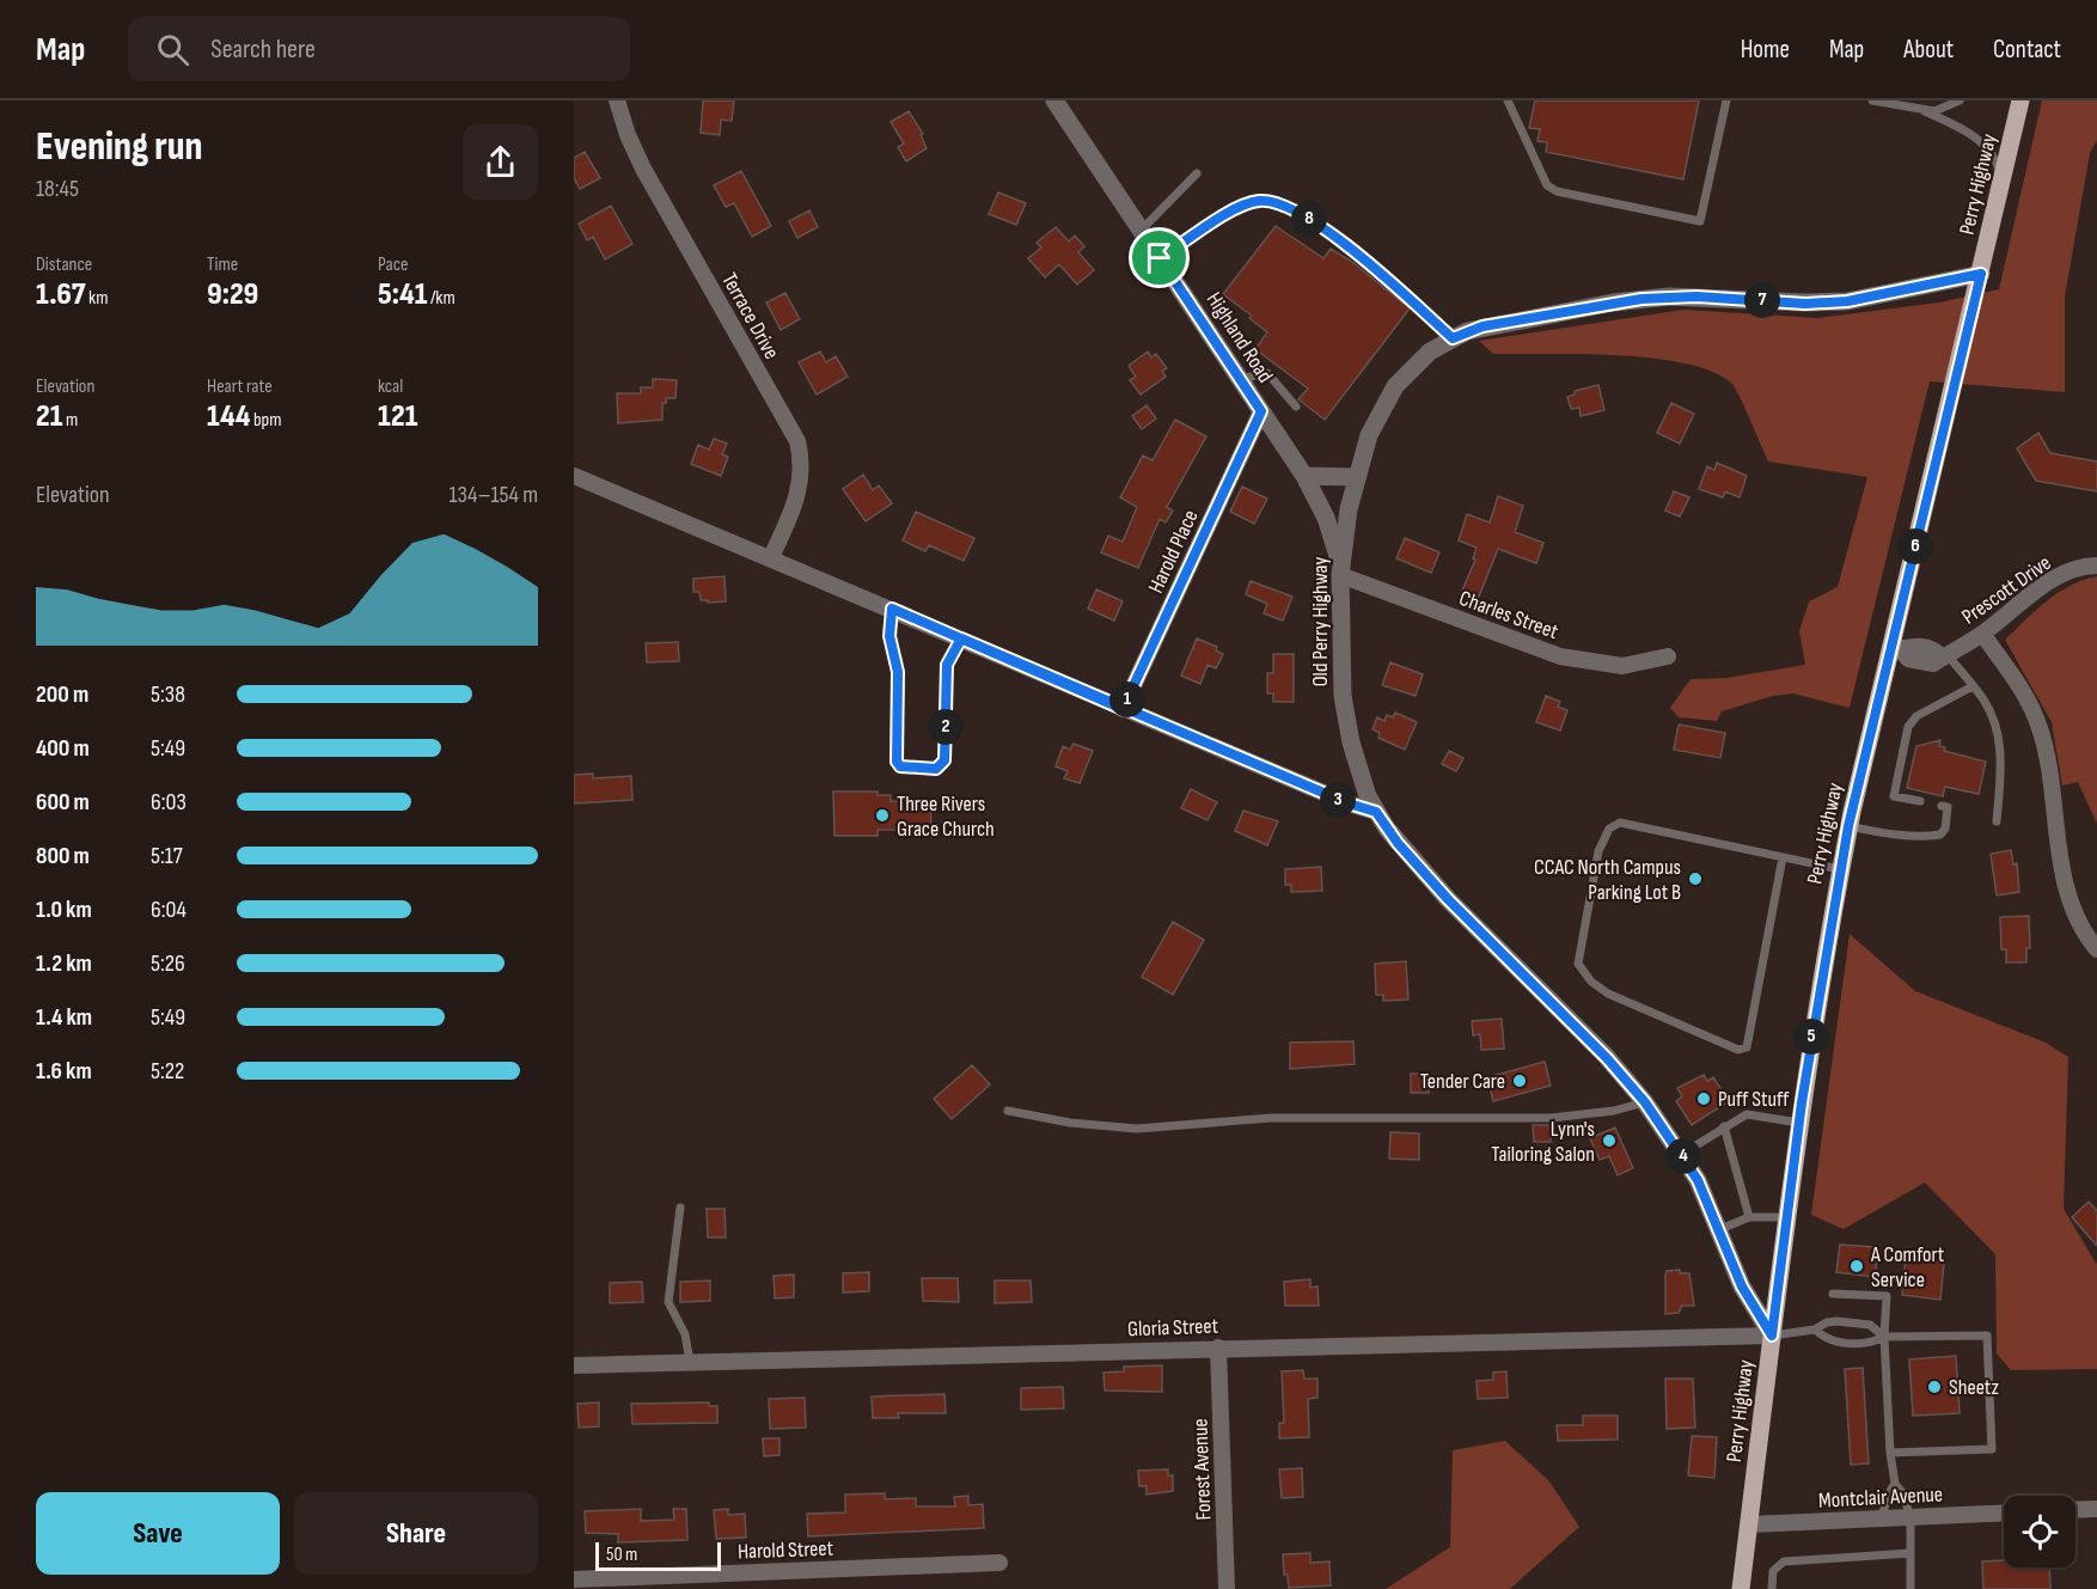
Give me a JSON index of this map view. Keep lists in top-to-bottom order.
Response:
{
  "streets": {
    "main road": ["Perry Highway"],
    "street": [
      "Terrace Drive",
      "Highland Road",
      "Harold Place",
      "Prescott Drive",
      "Charles Street",
      "Old Perry Highway",
      "Gloria Street",
      "Forest Avenue",
      "Montclair Avenue",
      "Harold Street"
    ]
  },
  "crossings": [
    ["Perry Highway", "Old Perry Highway"],
    ["Perry Highway", "Gloria Street"],
    ["Perry Highway", "Montclair Avenue"],
    ["Highland Road", "Harold Place"],
    ["Highland Road", "Charles Street"],
    ["Highland Road", "Old Perry Highway"],
    ["Charles Street", "Old Perry Highway"],
    ["Old Perry Highway", "Gloria Street"],
    ["Gloria Street", "Forest Avenue"]
  ],
  "places": [
    "Three Rivers Grace Church",
    "CCAC North Campus Parking Lot B",
    "Tender Care",
    "Puff Stuff",
    "Lynn's Tailoring Salon",
    "A Comfort Service",
    "Sheetz"
  ],
  "scale_bar": "50 m",
  "page": {
    "header": "Map",
    "search": "Search here",
    "nav": [
      "Home",
      "Map",
      "About",
      "Contact"
    ],
    "heading": ["Evening run", "18:45"],
    "pins": [
      "8",
      "7",
      "6",
      "1",
      "2",
      "3",
      "5",
      "4"
    ],
    "stats": [
      ["Distance", "1.67 km"],
      ["Time", "9:29"],
      ["Pace", "5:41 /km"],
      ["Elevation", "21 m"],
      ["Heart rate", "144 bpm"],
      ["kcal", "121"]
    ],
    "chart": ["Elevation", "134–154 m"],
    "list": [
      {
        "name": "200 m",
        "note": "5:38"
      },
      {
        "name": "400 m",
        "note": "5:49"
      },
      {
        "name": "600 m",
        "note": "6:03"
      },
      {
        "name": "800 m",
        "note": "5:17"
      },
      {
        "name": "1.0 km",
        "note": "6:04"
      },
      {
        "name": "1.2 km",
        "note": "5:26"
      },
      {
        "name": "1.4 km",
        "note": "5:49"
      },
      {
        "name": "1.6 km",
        "note": "5:22"
      }
    ],
    "buttons": ["Save", "Share"],
    "scale": "50 m"
  }
}
